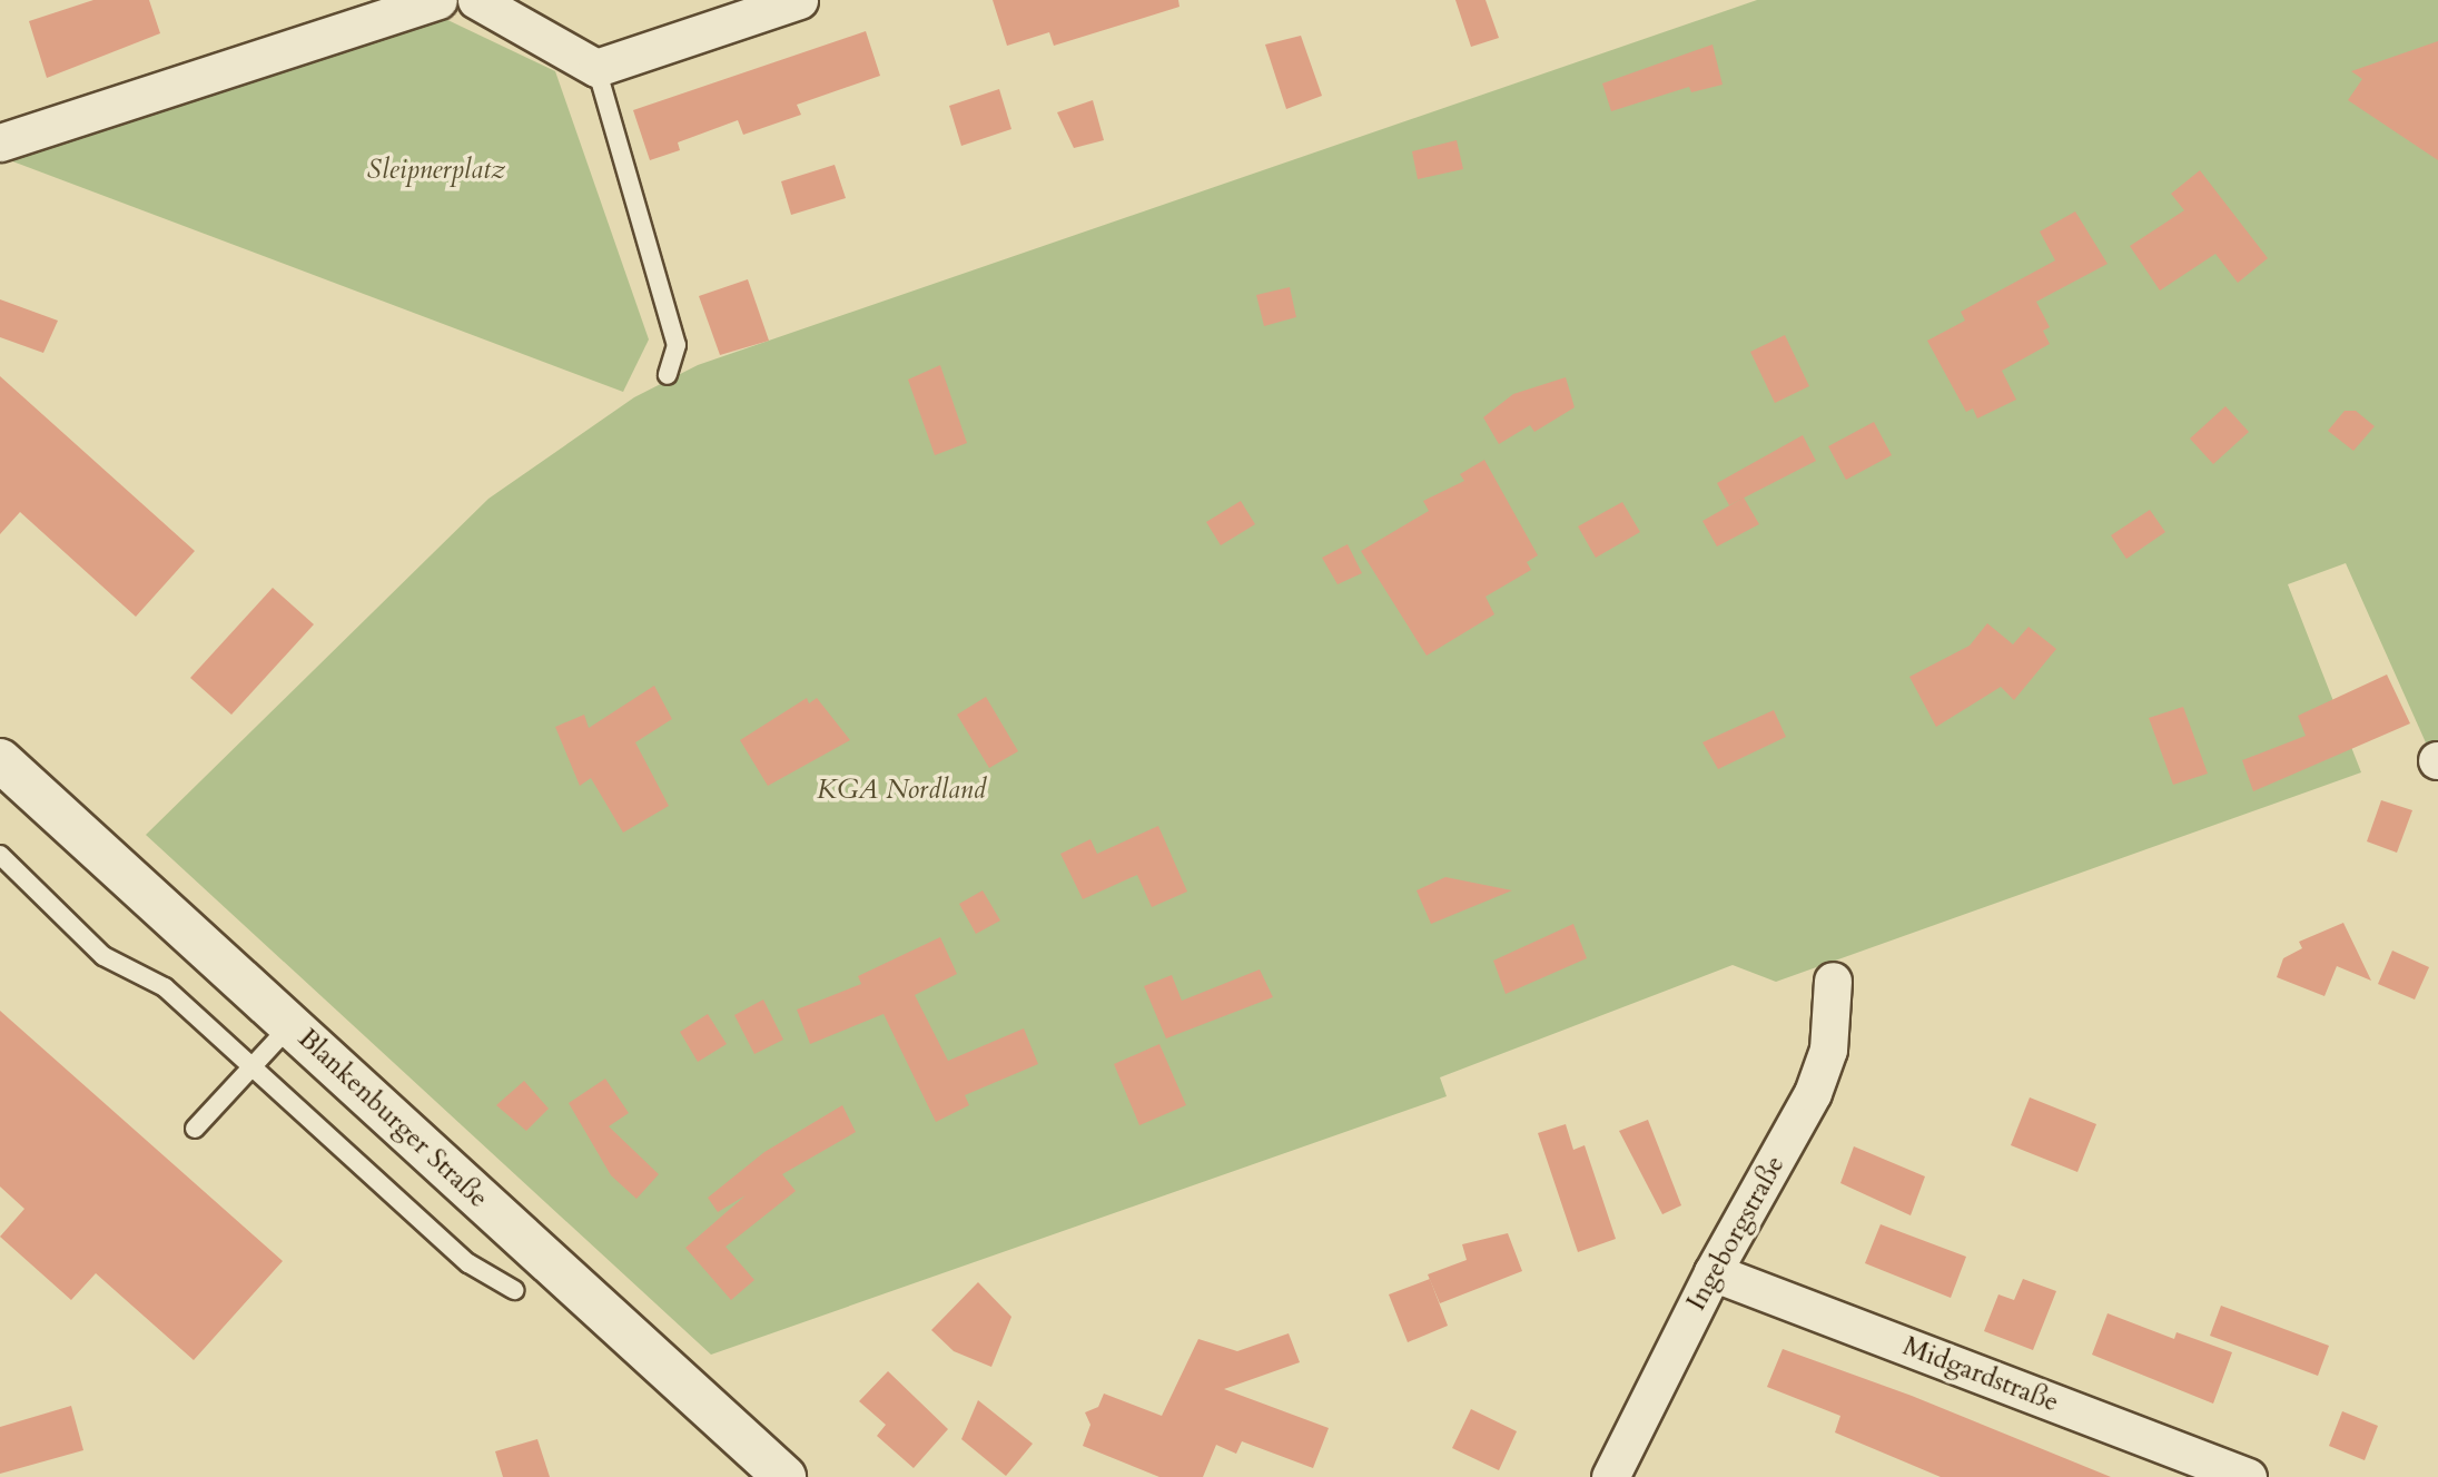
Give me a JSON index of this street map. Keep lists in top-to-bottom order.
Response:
{
  "streets": {
    "main road": ["Blankenburger Straße"],
    "street": ["Ingeborgstraße", "Midgardstraße"]
  },
  "crossings": [
    ["Ingeborgstraße", "Midgardstraße"]
  ],
  "parks": ["Sleipnerplatz", "KGA Nordland"]
}
